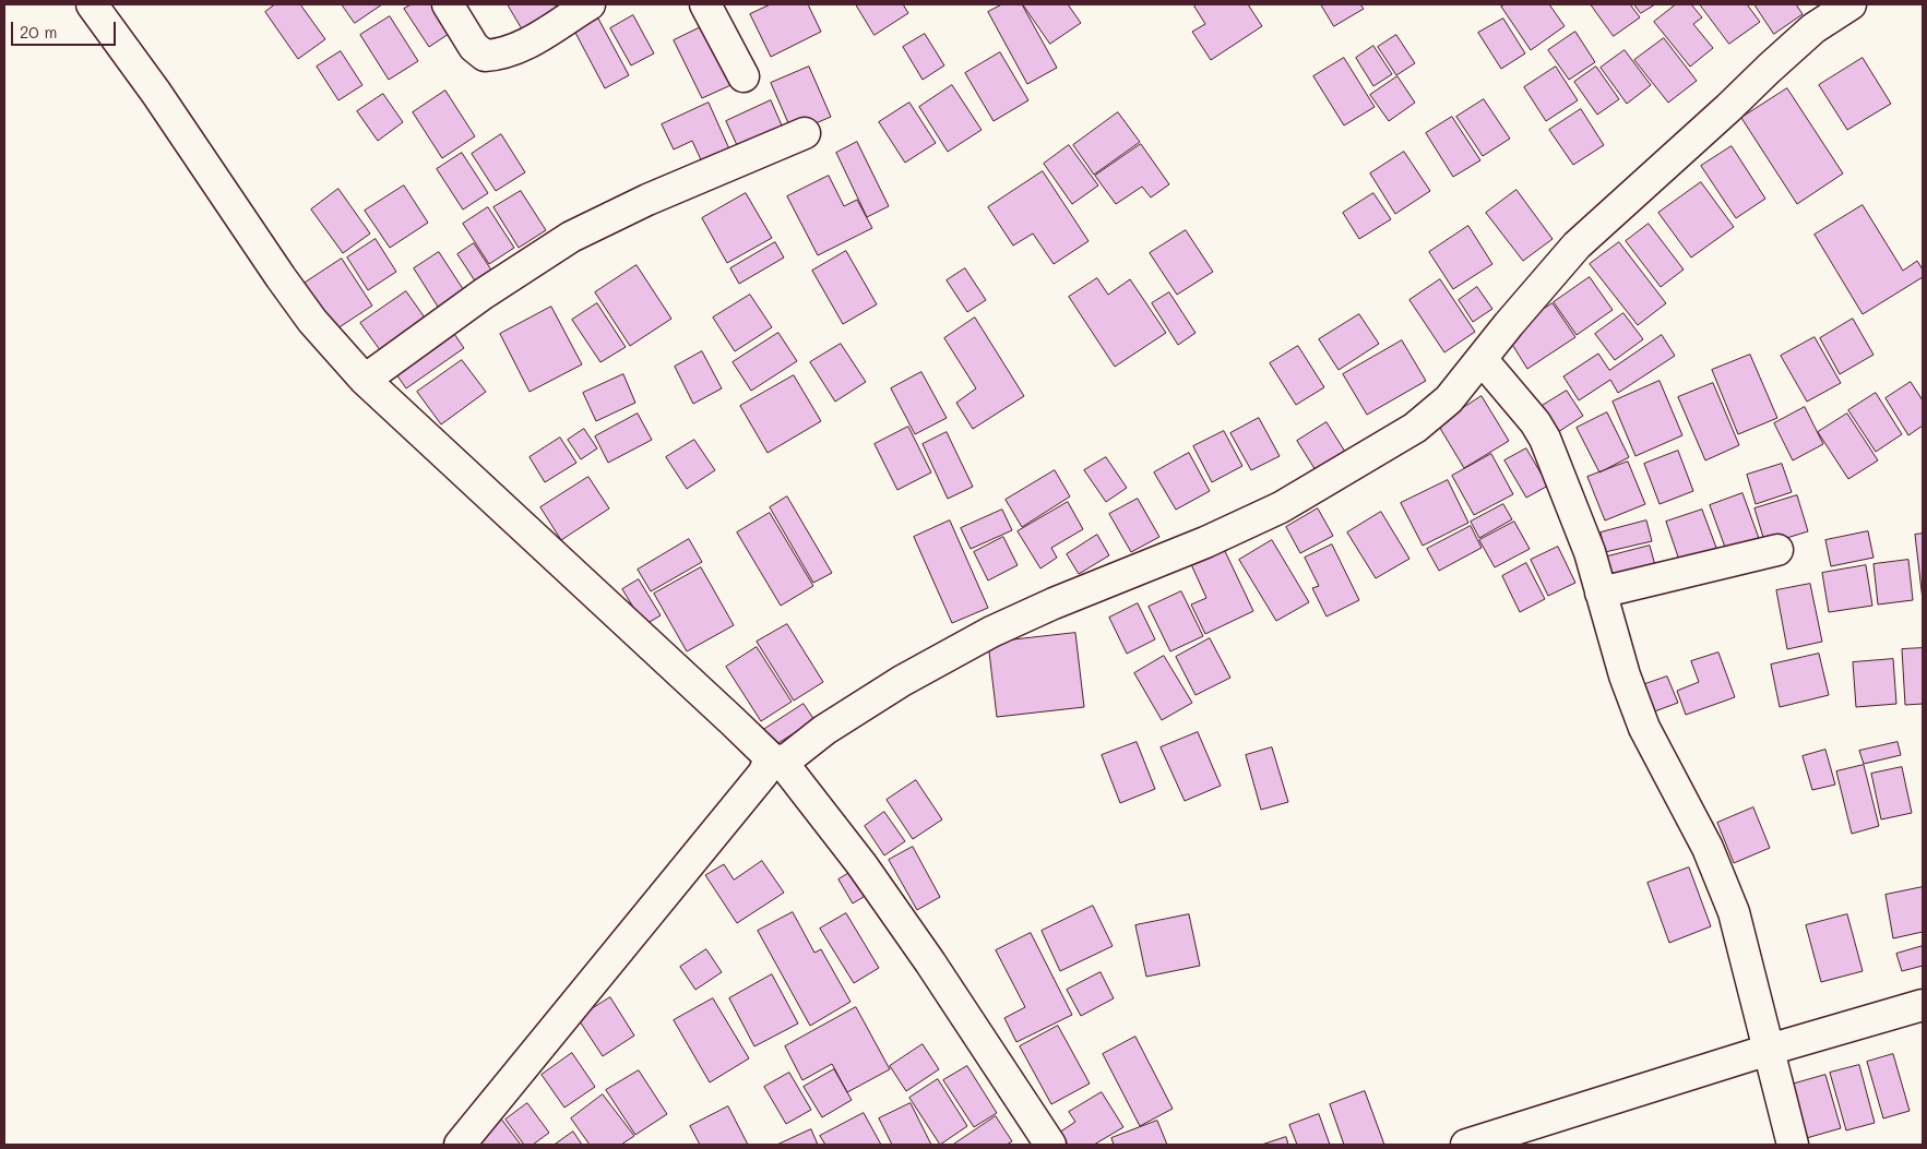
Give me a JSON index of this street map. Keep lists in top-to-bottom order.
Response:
{
  "scale_bar": "20 m"
}
